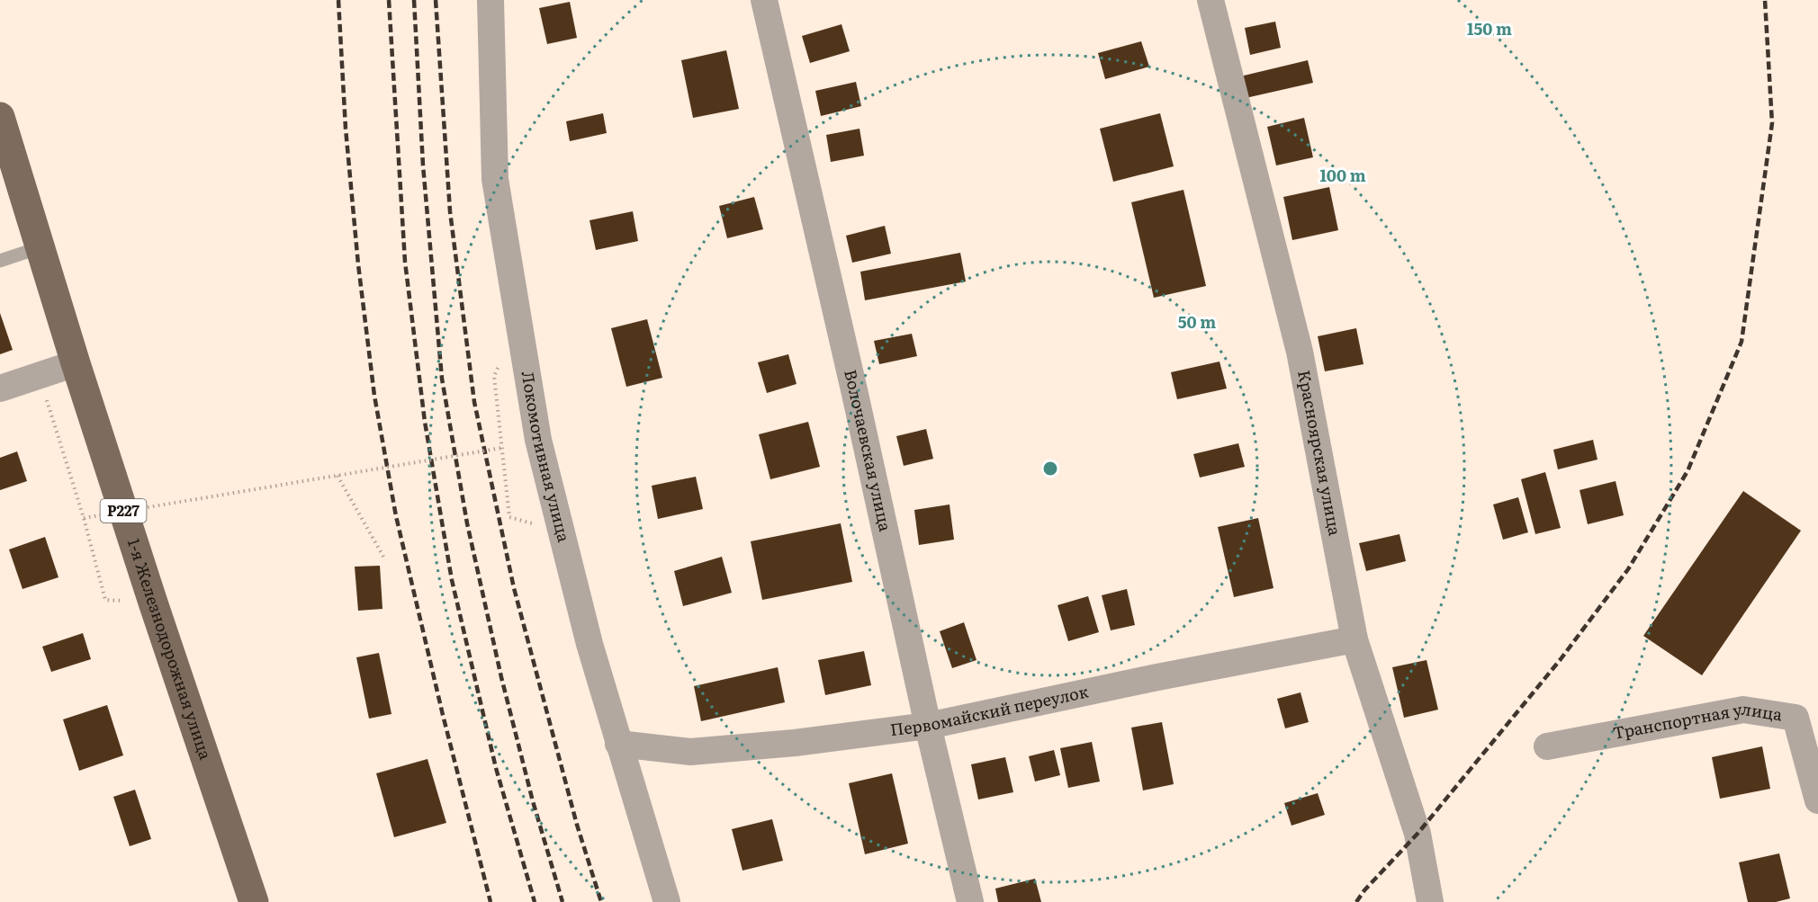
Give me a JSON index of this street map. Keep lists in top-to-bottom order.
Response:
{
  "streets": {
    "main road": ["Р227", "1-я Железнодорожная улица"],
    "street": [
      "Волочаевская улица",
      "Красноярская улица",
      "Локомотивная улица",
      "Первомайский переулок",
      "Транспортная улица"
    ]
  },
  "crossings": [
    ["Волочаевская улица", "Первомайский переулок"],
    ["Красноярская улица", "Первомайский переулок"],
    ["Локомотивная улица", "Первомайский переулок"]
  ],
  "rings": ["150 m", "100 m", "50 m"]
}
